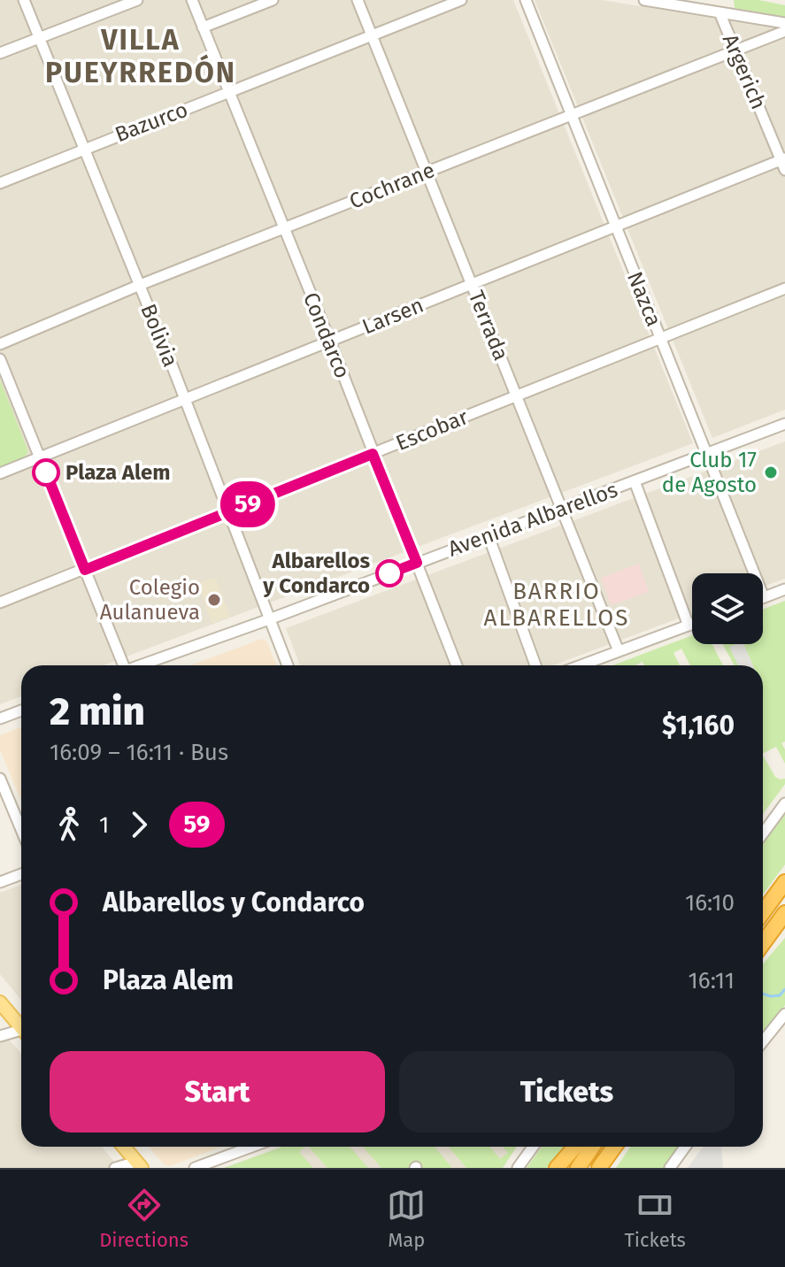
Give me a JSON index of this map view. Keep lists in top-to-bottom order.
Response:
{
  "streets": {
    "street": [
      "Argerich",
      "Bazurco",
      "Cochrane",
      "Nazca",
      "Larsen",
      "Terrada",
      "Bolivia",
      "Condarco",
      "Escobar",
      "Avenida Albarellos"
    ]
  },
  "crossings": [
    ["Argerich", "Cochrane"],
    ["Argerich", "Larsen"],
    ["Bazurco", "Terrada"],
    ["Bazurco", "Bolivia"],
    ["Bazurco", "Condarco"],
    ["Cochrane", "Nazca"],
    ["Cochrane", "Terrada"],
    ["Cochrane", "Bolivia"],
    ["Cochrane", "Condarco"],
    ["Nazca", "Larsen"],
    ["Nazca", "Escobar"],
    ["Nazca", "Avenida Albarellos"],
    ["Larsen", "Terrada"],
    ["Larsen", "Bolivia"],
    ["Larsen", "Condarco"],
    ["Terrada", "Escobar"],
    ["Terrada", "Avenida Albarellos"],
    ["Bolivia", "Escobar"],
    ["Bolivia", "Avenida Albarellos"],
    ["Condarco", "Escobar"],
    ["Condarco", "Avenida Albarellos"]
  ],
  "districts": ["VILLA PUEYRREDÓN", "BARRIO ALBARELLOS"],
  "places": [
    "Plaza Alem",
    "Club 17 de Agosto",
    "Albarellos y Condarco",
    "Colegio Aulanueva"
  ],
  "lines": ["bus line 59"],
  "page": {
    "on_map": "59",
    "heading": ["2 min", "16:09 – 16:11 · Bus", "$1,160"],
    "legs": ["1", "59"],
    "list": [
      {
        "name": "Albarellos y Condarco",
        "value": "16:10"
      },
      {
        "name": "Plaza Alem",
        "value": "16:11"
      }
    ],
    "buttons": ["Start", "Tickets"],
    "tabs": ["Directions", "Map", "Tickets"]
  }
}
